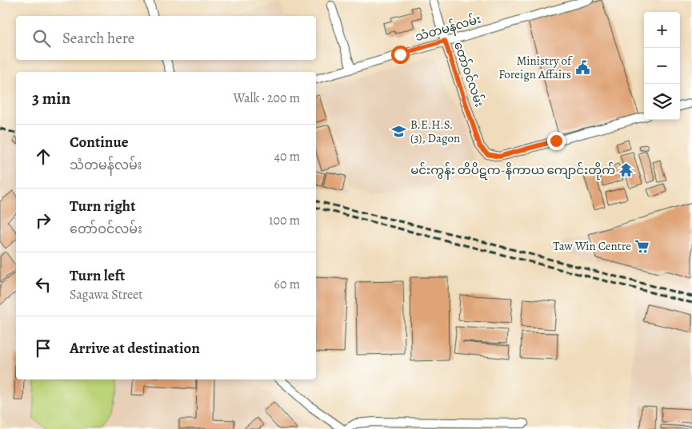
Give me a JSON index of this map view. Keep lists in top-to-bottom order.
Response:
{
  "streets": {
    "street": ["သံတမန်လမ်း", "တော်ဝင်လမ်း"]
  },
  "crossings": [
    ["သံတမန်လမ်း", "တော်ဝင်လမ်း"]
  ],
  "places": {
    "public building": ["Ministry of Foreign Affairs"],
    "school or university": ["B.E.H.S. (3), Dagon"],
    "temple": ["မင်းကွန်း တိပိဋက-နိကာယ ကျောင်းတိုက်"],
    "supermarket": ["Taw Win Centre"]
  },
  "page": {
    "map_buttons": ["+", "−"],
    "search": "Search here",
    "heading": ["3 min", "Walk · 200 m"],
    "list": [
      ["Continue", "သံတမန်လမ်း", "40 m"],
      ["Turn right", "တော်ဝင်လမ်း", "100 m"],
      ["Turn left", "Sagawa Street", "60 m"],
      "Arrive at destination"
    ]
  }
}
